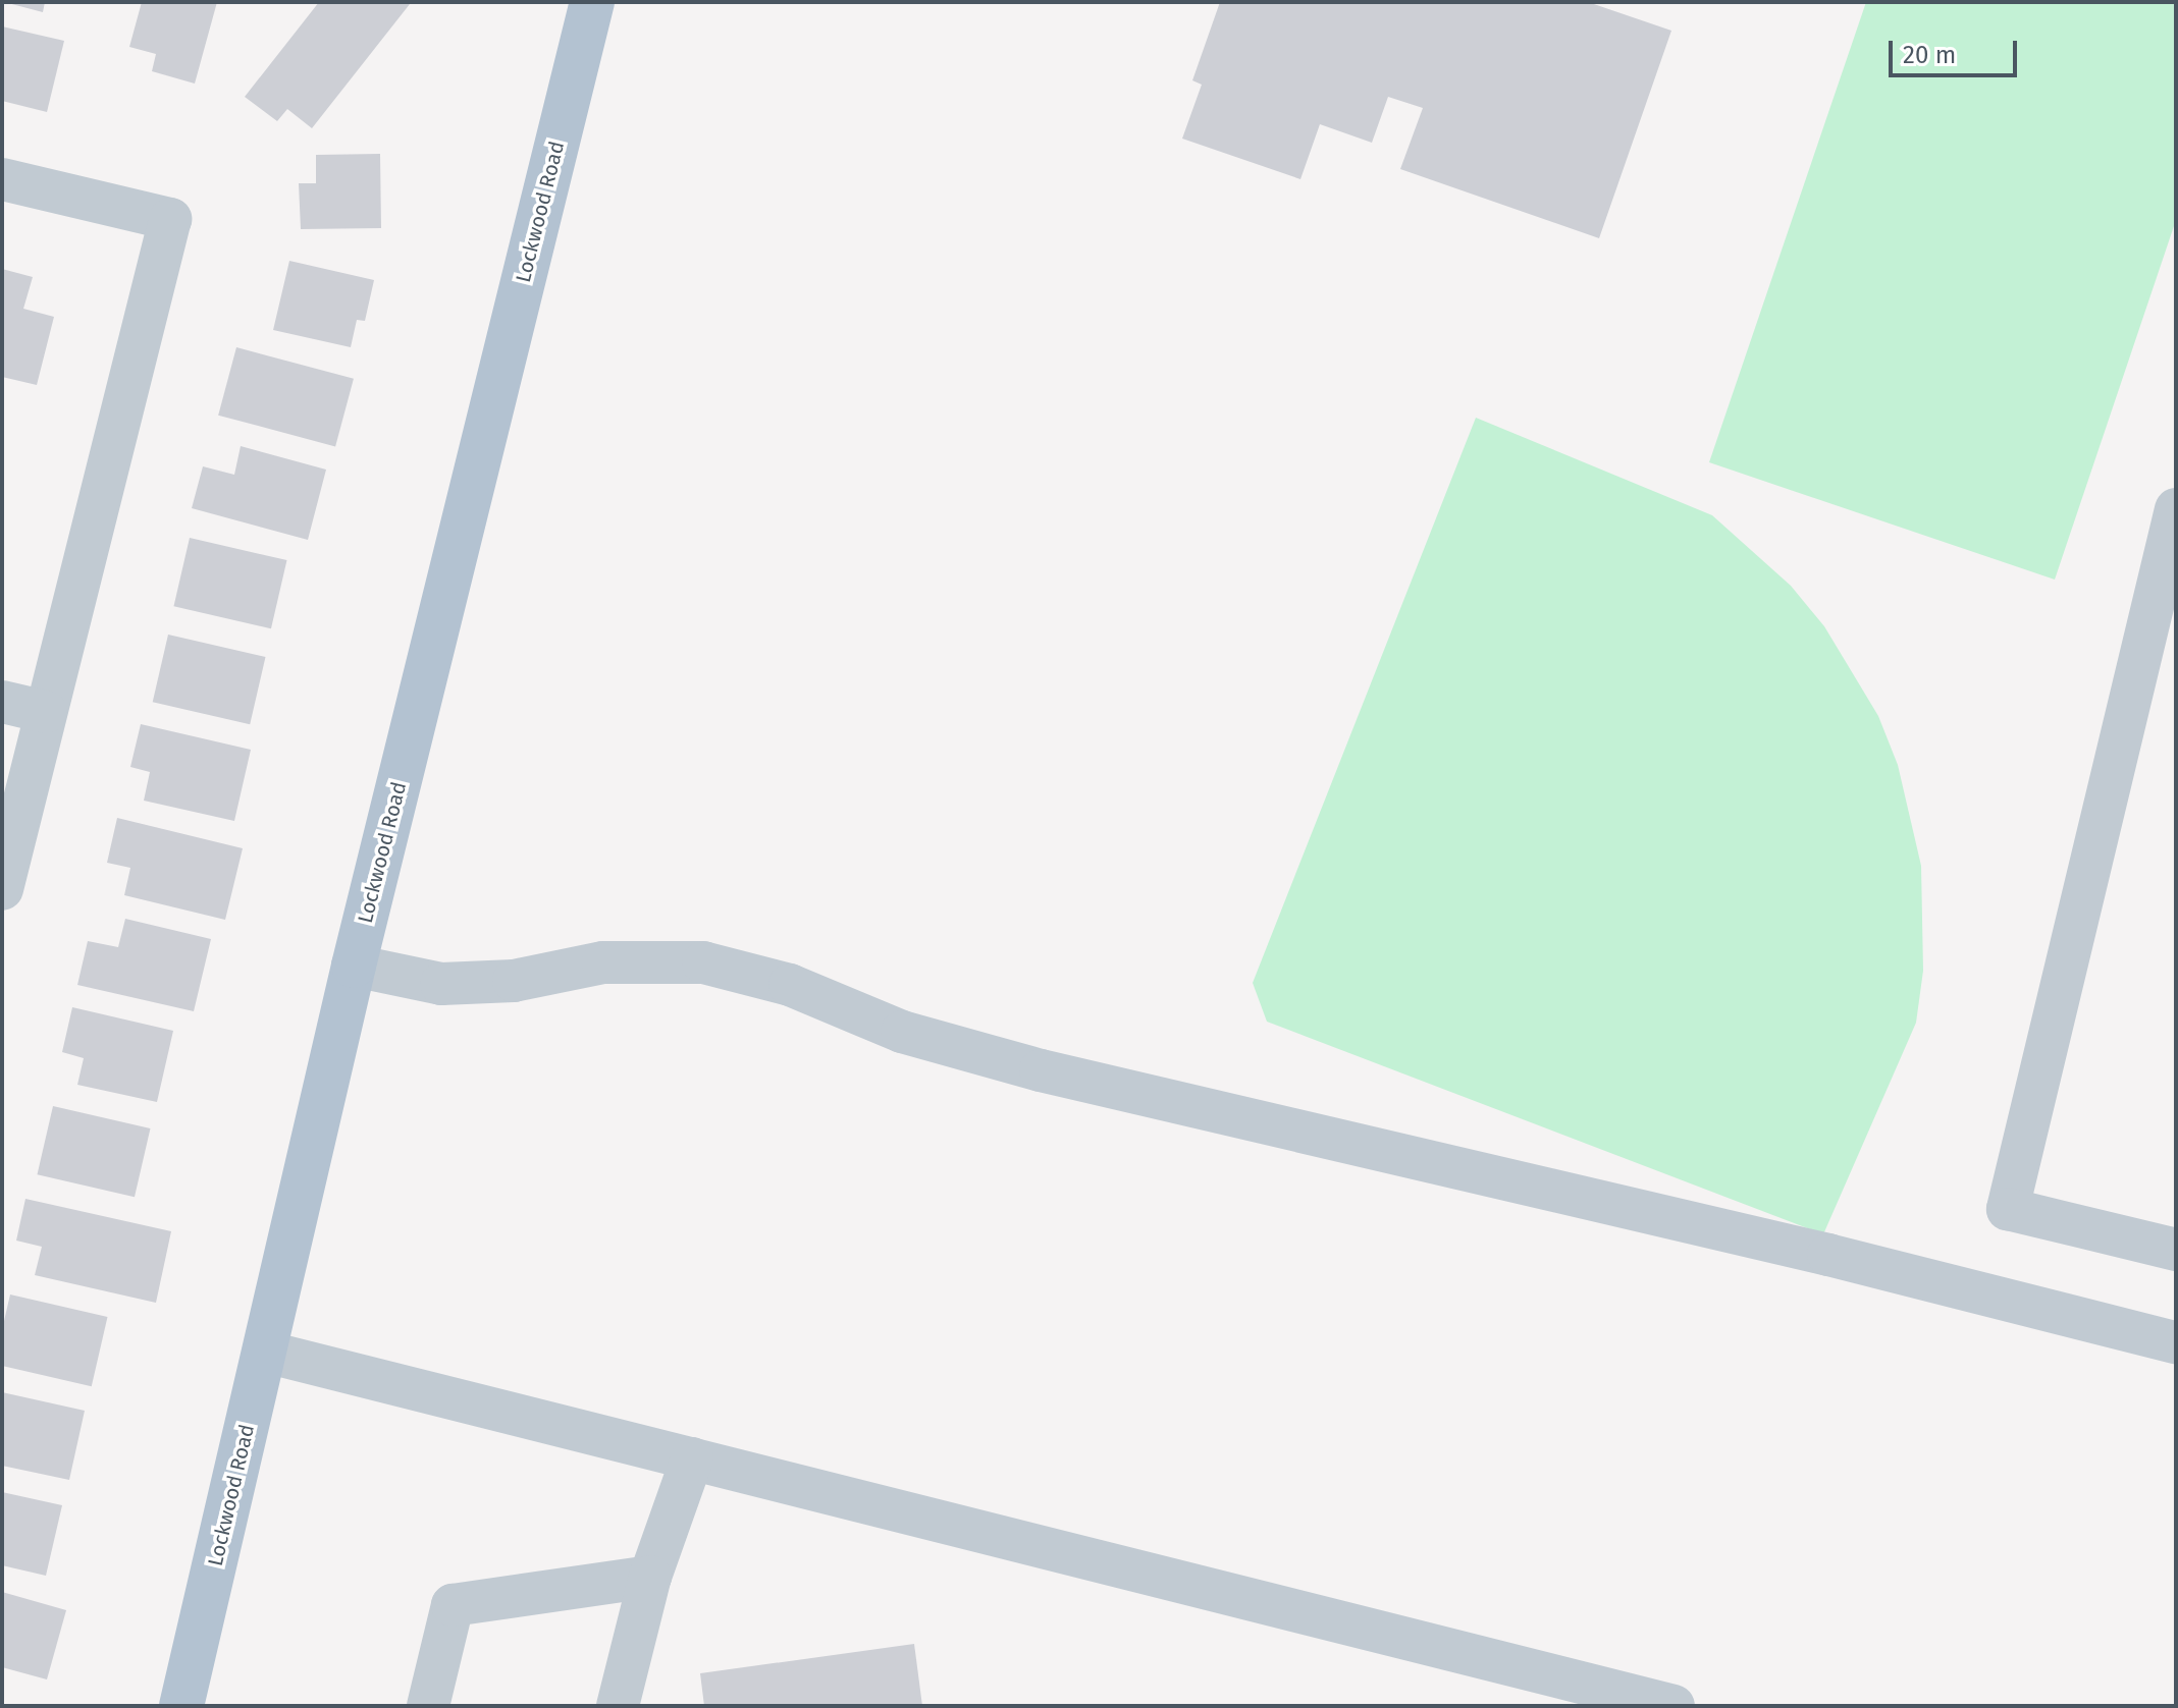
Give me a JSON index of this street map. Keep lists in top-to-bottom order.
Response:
{
  "streets": {
    "main road": ["Lockwood Road"]
  },
  "scale_bar": "20 m"
}
